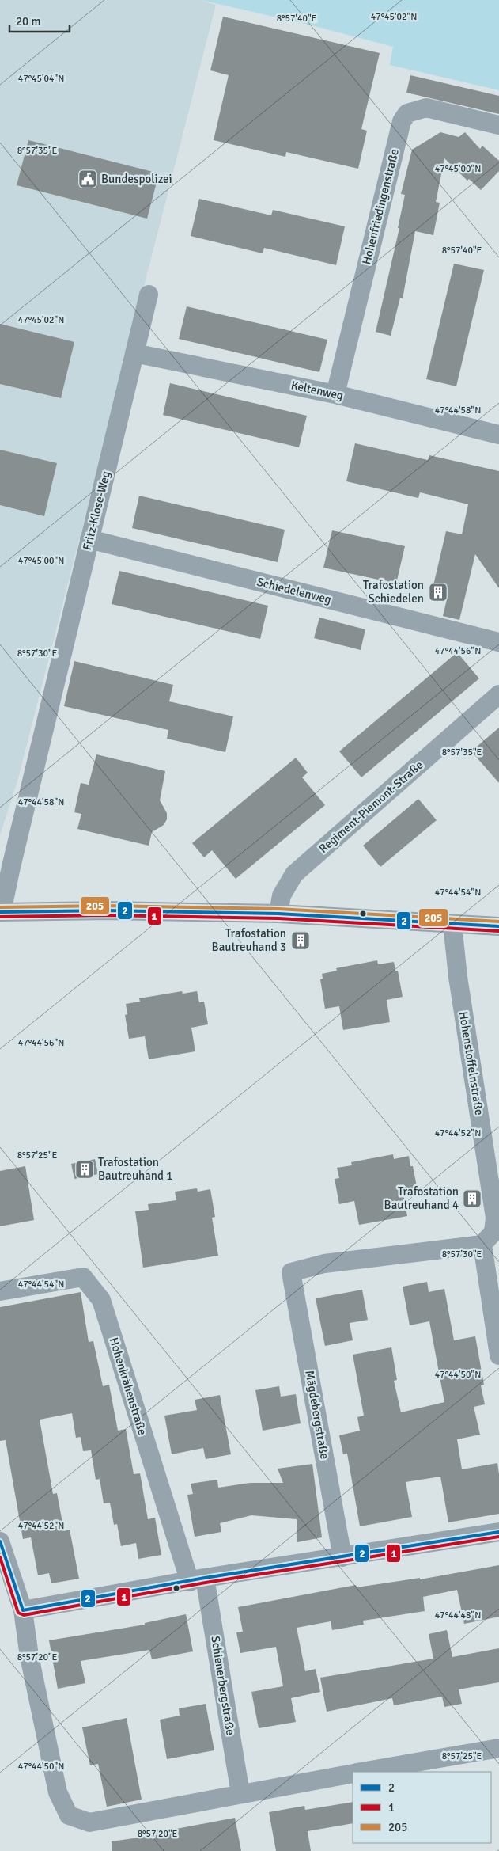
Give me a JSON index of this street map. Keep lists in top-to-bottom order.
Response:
{
  "streets": {
    "street": [
      "Hohenfriedingenstraße",
      "Keltenweg",
      "Fritz-Klose-Weg",
      "Schiedelenweg",
      "Regiment-Piemont-Straße",
      "Hohenstoffelnstraße",
      "Hohenkrähenstraße",
      "Mägdebergstraße",
      "Schienerbergstraße"
    ]
  },
  "crossings": [
    ["Hohenfriedingenstraße", "Keltenweg"],
    ["Keltenweg", "Fritz-Klose-Weg"],
    ["Fritz-Klose-Weg", "Schiedelenweg"],
    ["Hohenstoffelnstraße", "Mägdebergstraße"],
    ["Hohenkrähenstraße", "Schienerbergstraße"]
  ],
  "places": {
    "public building": ["Bundespolizei"],
    "building": [
      "Trafostation Schiedelen",
      "Trafostation Bautreuhand 3",
      "Trafostation Bautreuhand 1",
      "Trafostation Bautreuhand 4"
    ]
  },
  "lines": ["transit line 205", "transit line 2", "transit line 1"],
  "legend": ["2", "1", "205"],
  "scale_bar": "20 m",
  "coordinates": [
    "47°45'02\"N",
    "8°57'40\"E",
    "47°45'04\"N",
    "8°57'35\"E",
    "47°45'00\"N",
    "47°44'58\"N",
    "47°44'56\"N",
    "8°57'30\"E",
    "47°44'54\"N",
    "47°44'52\"N",
    "8°57'25\"E",
    "47°44'50\"N",
    "47°44'48\"N",
    "8°57'20\"E"
  ]
}
